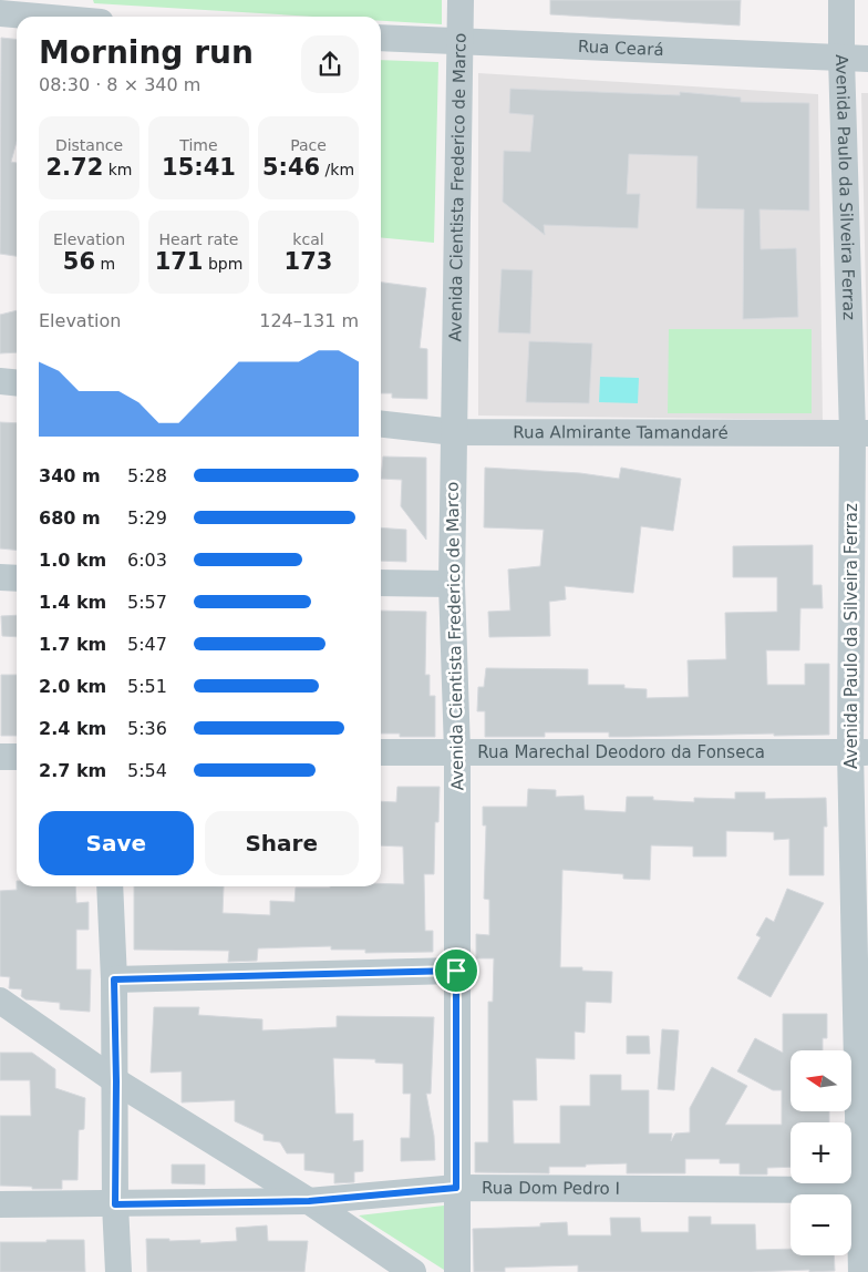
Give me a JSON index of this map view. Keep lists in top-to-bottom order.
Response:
{
  "streets": {
    "street": [
      "Rua Ceará",
      "Avenida Cientista Frederico de Marco",
      "Avenida Paulo da Silveira Ferraz",
      "Rua Almirante Tamandaré",
      "Rua Marechal Deodoro da Fonseca",
      "Rua Dom Pedro I"
    ]
  },
  "crossings": [
    ["Rua Ceará", "Avenida Cientista Frederico de Marco"],
    ["Rua Ceará", "Avenida Paulo da Silveira Ferraz"],
    ["Avenida Cientista Frederico de Marco", "Rua Almirante Tamandaré"],
    ["Avenida Cientista Frederico de Marco", "Rua Marechal Deodoro da Fonseca"],
    ["Avenida Cientista Frederico de Marco", "Rua Dom Pedro I"],
    ["Avenida Paulo da Silveira Ferraz", "Rua Almirante Tamandaré"],
    ["Avenida Paulo da Silveira Ferraz", "Rua Marechal Deodoro da Fonseca"],
    ["Avenida Paulo da Silveira Ferraz", "Rua Dom Pedro I"]
  ],
  "north": "left",
  "page": {
    "heading": ["Morning run", "08:30 · 8 × 340 m"],
    "stats": [
      ["Distance", "2.72 km"],
      ["Time", "15:41"],
      ["Pace", "5:46 /km"],
      ["Elevation", "56 m"],
      ["Heart rate", "171 bpm"],
      ["kcal", "173"]
    ],
    "chart": ["Elevation", "124–131 m"],
    "list": [
      {
        "name": "340 m",
        "note": "5:28"
      },
      {
        "name": "680 m",
        "note": "5:29"
      },
      {
        "name": "1.0 km",
        "note": "6:03"
      },
      {
        "name": "1.4 km",
        "note": "5:57"
      },
      {
        "name": "1.7 km",
        "note": "5:47"
      },
      {
        "name": "2.0 km",
        "note": "5:51"
      },
      {
        "name": "2.4 km",
        "note": "5:36"
      },
      {
        "name": "2.7 km",
        "note": "5:54"
      }
    ],
    "buttons": ["Save", "Share"],
    "map_buttons": ["+", "−"]
  }
}
